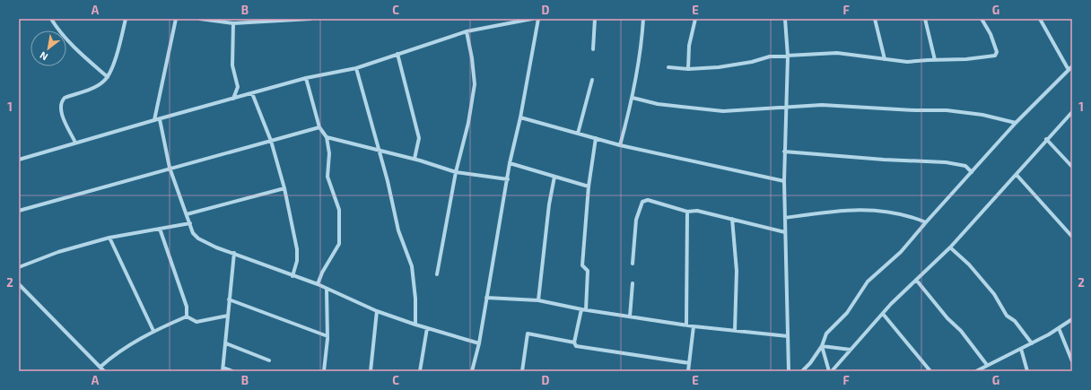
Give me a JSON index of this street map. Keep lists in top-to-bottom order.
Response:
{
  "north": "bottom left",
  "grid": {
    "columns": [
      "A",
      "B",
      "C",
      "D",
      "E",
      "F",
      "G"
    ],
    "rows": ["1", "2"]
  }
}
